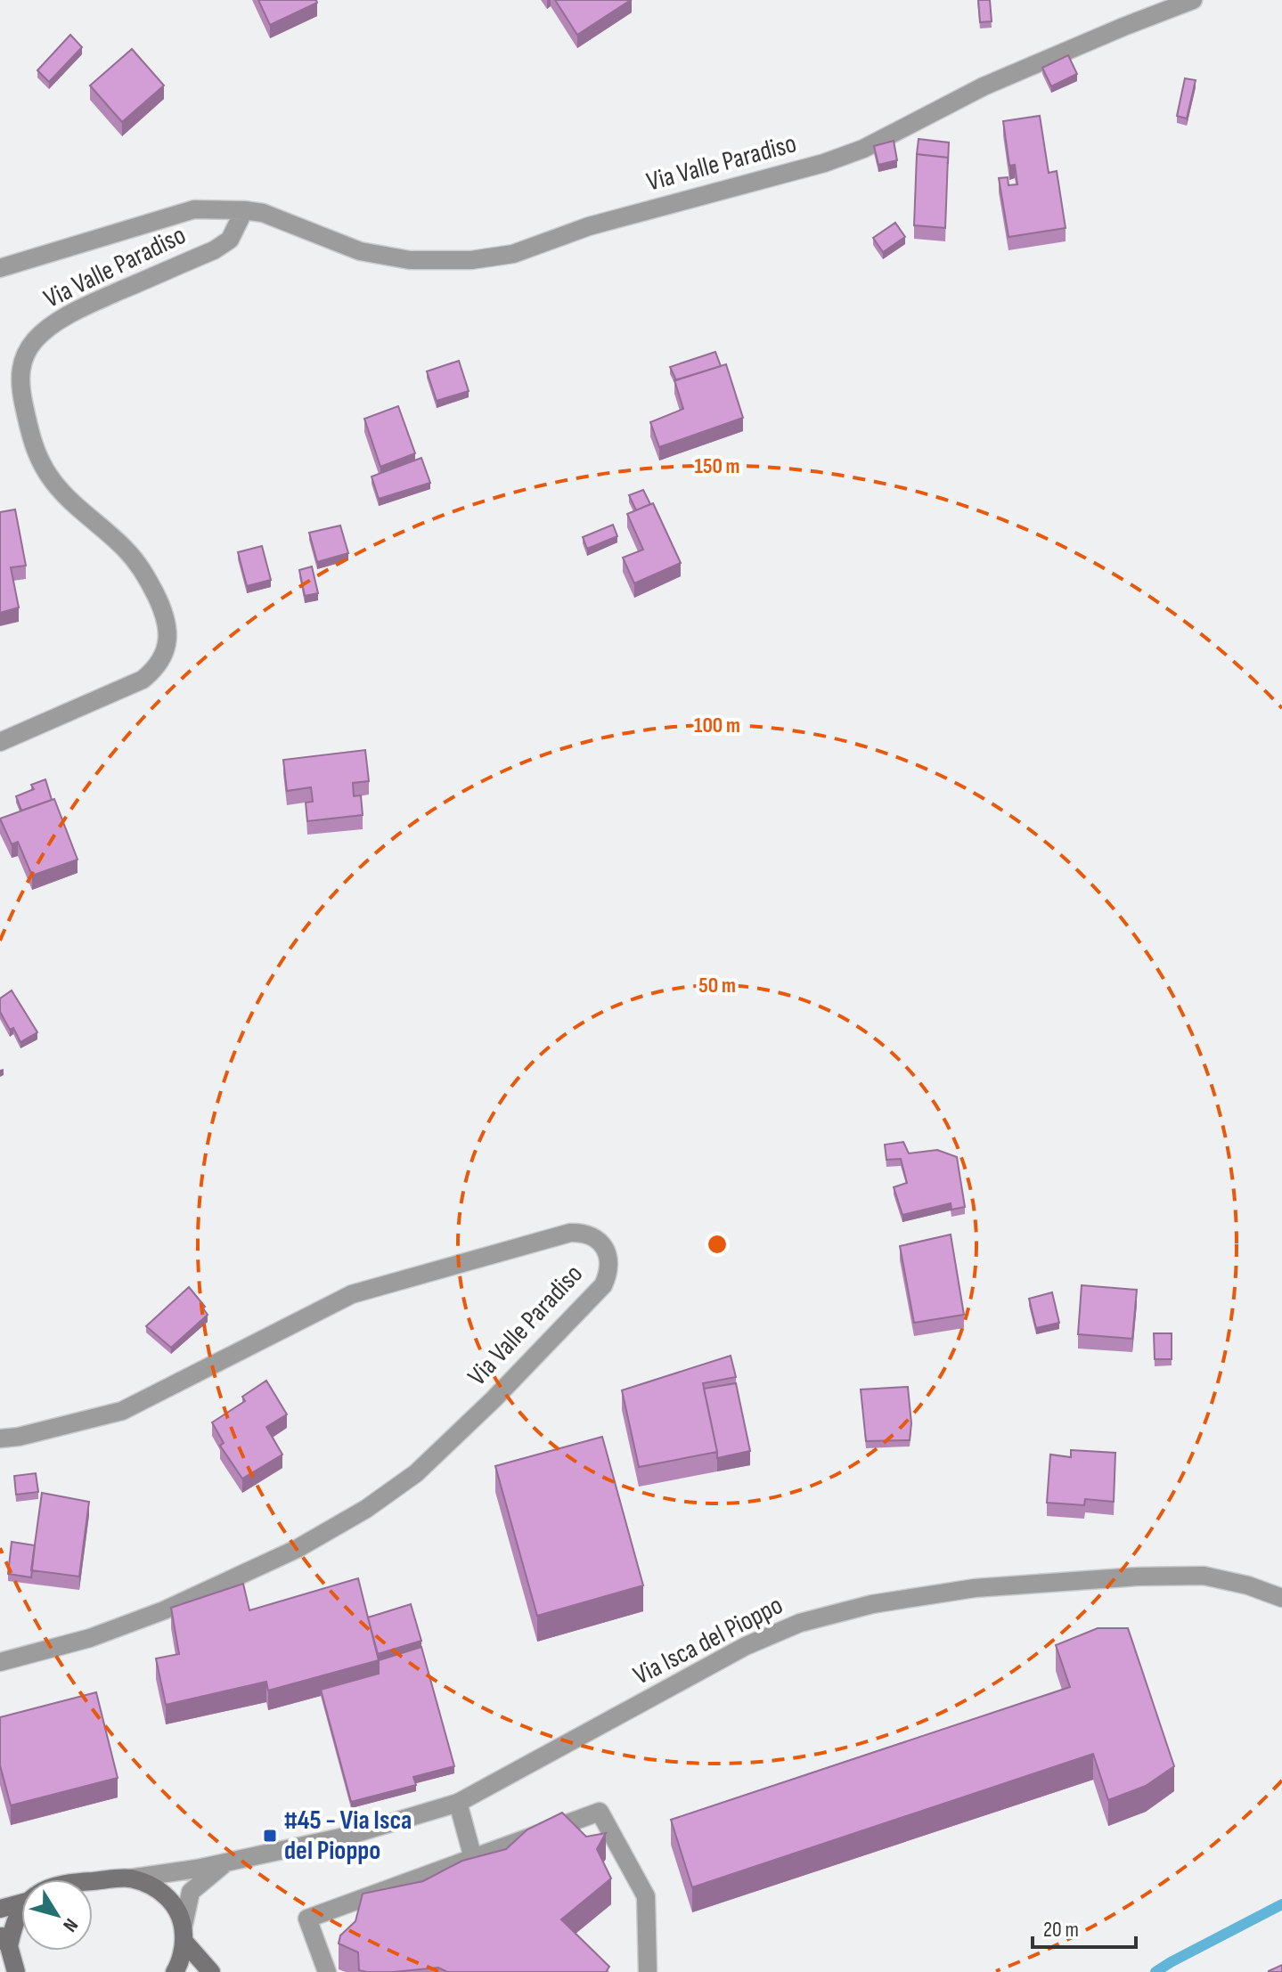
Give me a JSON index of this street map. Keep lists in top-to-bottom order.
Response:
{
  "streets": {
    "street": ["Via Valle Paradiso", "Via Isca del Pioppo"]
  },
  "places": {
    "transit": ["#45 - Via Isca del Pioppo"]
  },
  "scale_bar": "20 m",
  "north": "bottom right",
  "rings": ["150 m", "100 m", "50 m"]
}
